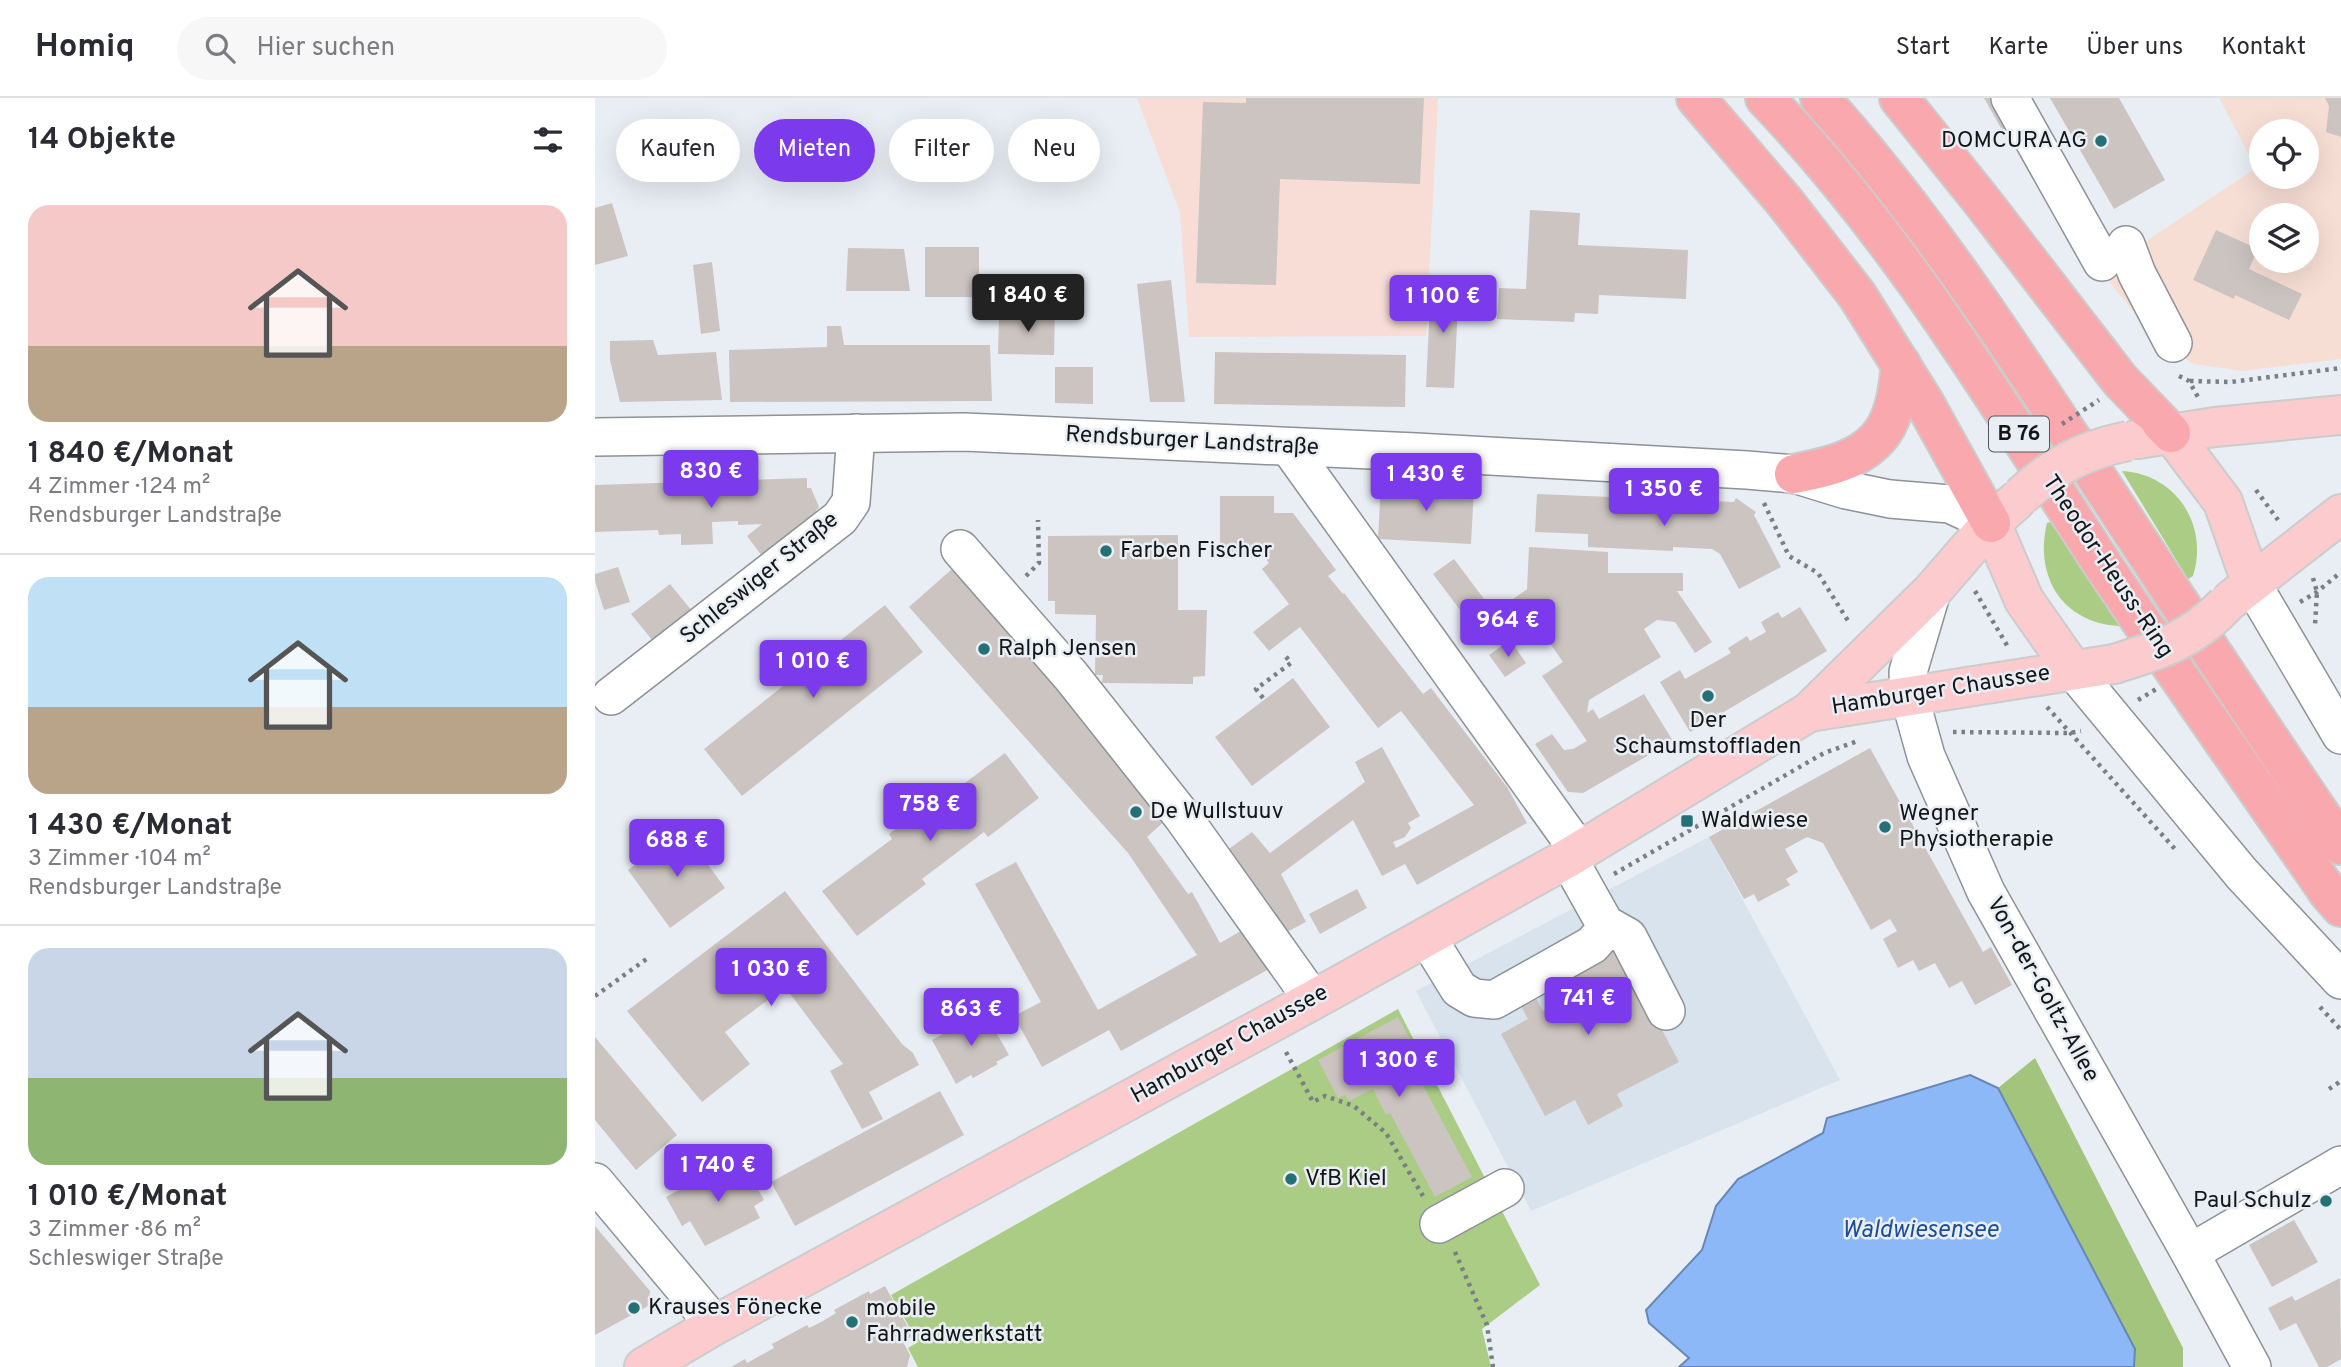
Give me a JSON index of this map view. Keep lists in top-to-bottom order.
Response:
{
  "streets": {
    "highway": ["B 76", "Theodor-Heuss-Ring"],
    "main road": ["Hamburger Chaussee"],
    "street": ["Rendsburger Landstraße", "Schleswiger Straße", "Von-der-Goltz-Allee"]
  },
  "crossings": [
    ["Rendsburger Landstraße", "Schleswiger Straße"],
    ["Rendsburger Landstraße", "Hamburger Chaussee"],
    ["Hamburger Chaussee", "Von-der-Goltz-Allee"]
  ],
  "water": ["Waldwiesensee"],
  "places": {
    "other": [
      "DOMCURA AG",
      "Farben Fischer",
      "Ralph Jensen",
      "Der Schaumstoffladen",
      "De Wullstuuv",
      "Wegner Physiotherapie",
      "VfB Kiel",
      "Paul Schulz",
      "Krauses Fönecke",
      "mobile Fahrradwerkstatt"
    ],
    "transit": ["Waldwiese"]
  },
  "page": {
    "header": "Homiq",
    "search": "Hier suchen",
    "nav": [
      "Start",
      "Karte",
      "Über uns",
      "Kontakt"
    ],
    "heading": "14 Objekte",
    "chip": [
      "Kaufen",
      "Mieten",
      "Filter",
      "Neu"
    ],
    "list": [
      {
        "name": "1 840 €/Monat",
        "note": "4 Zimmer · 124 m² · Rendsburger Landstraße"
      },
      {
        "name": "1 430 €/Monat",
        "note": "3 Zimmer · 104 m² · Rendsburger Landstraße"
      },
      {
        "name": "1 010 €/Monat",
        "note": "3 Zimmer · 86 m² · Schleswiger Straße"
      }
    ],
    "price": [
      "1 840 €",
      "1 100 €",
      "830 €",
      "1 430 €",
      "1 350 €",
      "964 €",
      "1 010 €",
      "758 €",
      "688 €",
      "1 030 €",
      "741 €",
      "863 €",
      "1 300 €",
      "1 740 €"
    ]
  }
}
